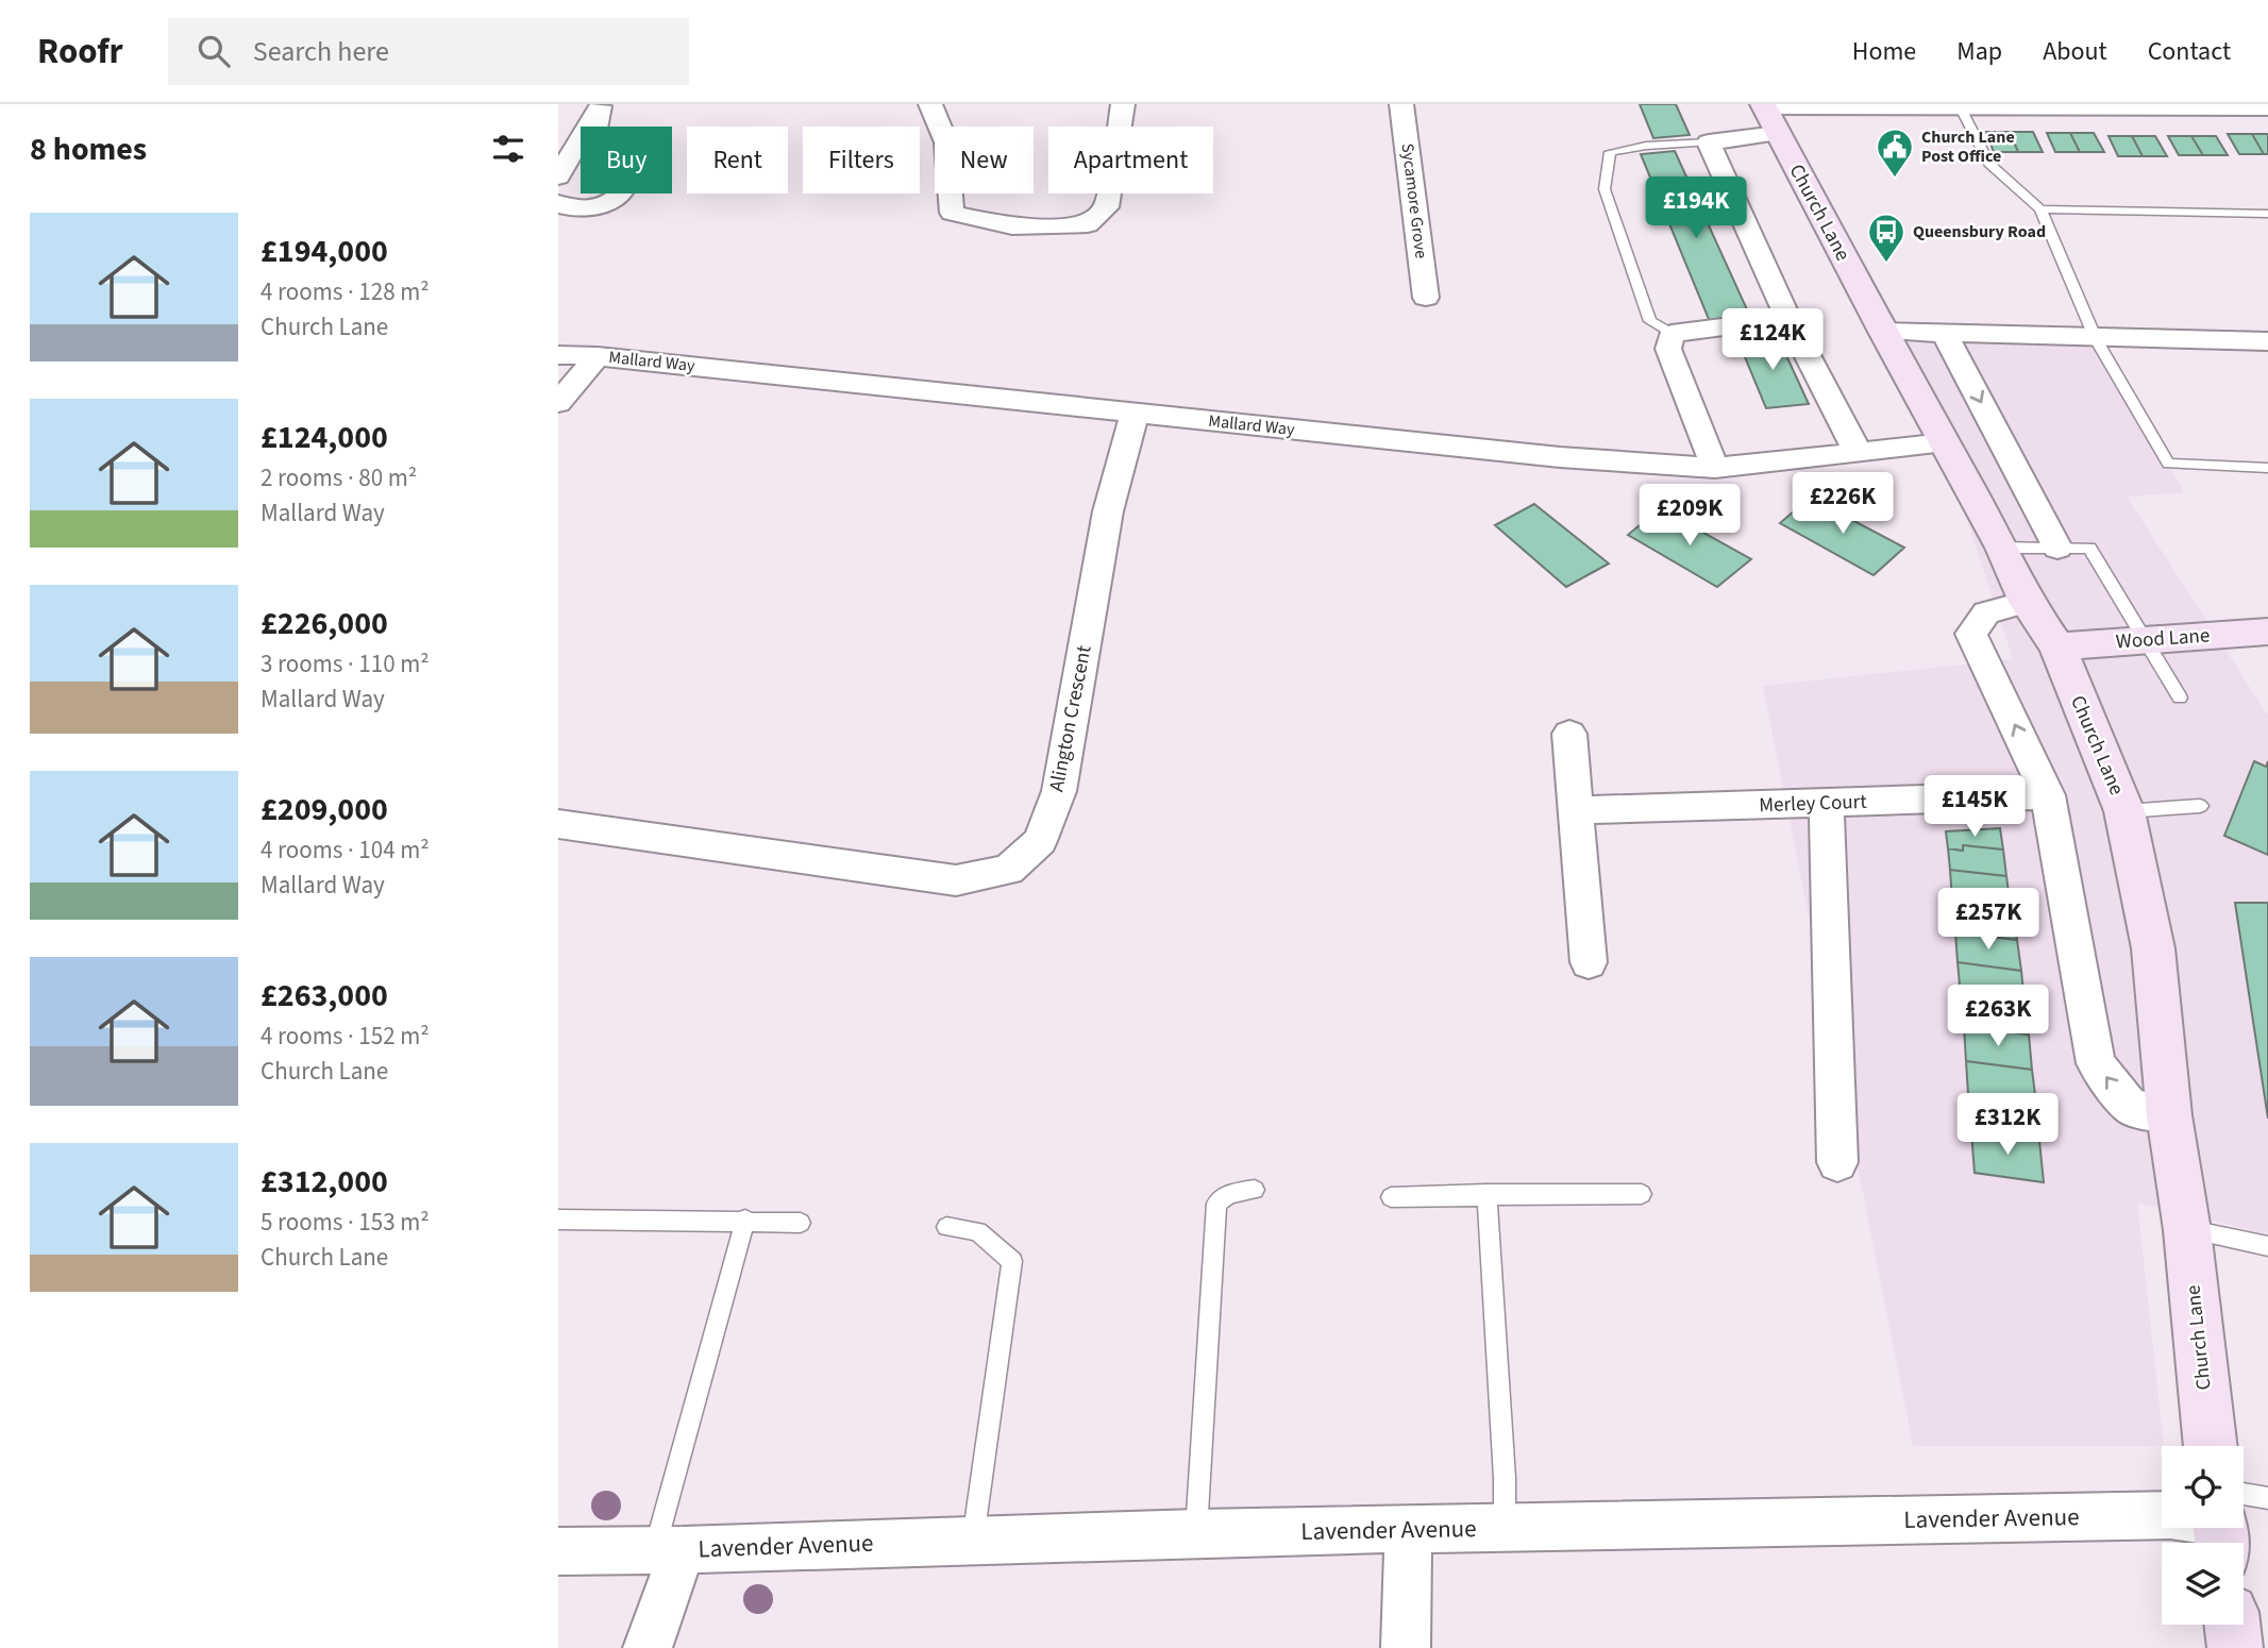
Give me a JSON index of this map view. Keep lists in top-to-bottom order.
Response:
{
  "streets": {
    "main road": ["Church Lane", "Wood Lane"],
    "street": [
      "Sycamore Grove",
      "Mallard Way",
      "Alington Crescent",
      "Merley Court",
      "Lavender Avenue"
    ]
  },
  "crossings": [
    ["Church Lane", "Mallard Way"],
    ["Church Lane", "Wood Lane"],
    ["Mallard Way", "Alington Crescent"]
  ],
  "places": {
    "public building": ["Church Lane Post Office"],
    "bus stop": ["Queensbury Road"]
  },
  "page": {
    "header": "Roofr",
    "search": "Search here",
    "nav": [
      "Home",
      "Map",
      "About",
      "Contact"
    ],
    "heading": "8 homes",
    "chip": [
      "Buy",
      "Rent",
      "Filters",
      "New",
      "Apartment"
    ],
    "price": [
      "£194K",
      "£124K",
      "£226K",
      "£209K",
      "£145K",
      "£257K",
      "£263K",
      "£312K"
    ],
    "list": [
      {
        "name": "£194,000",
        "note": "4 rooms · 128 m² · Church Lane"
      },
      {
        "name": "£124,000",
        "note": "2 rooms · 80 m² · Mallard Way"
      },
      {
        "name": "£226,000",
        "note": "3 rooms · 110 m² · Mallard Way"
      },
      {
        "name": "£209,000",
        "note": "4 rooms · 104 m² · Mallard Way"
      },
      {
        "name": "£263,000",
        "note": "4 rooms · 152 m² · Church Lane"
      },
      {
        "name": "£312,000",
        "note": "5 rooms · 153 m² · Church Lane"
      }
    ]
  }
}
